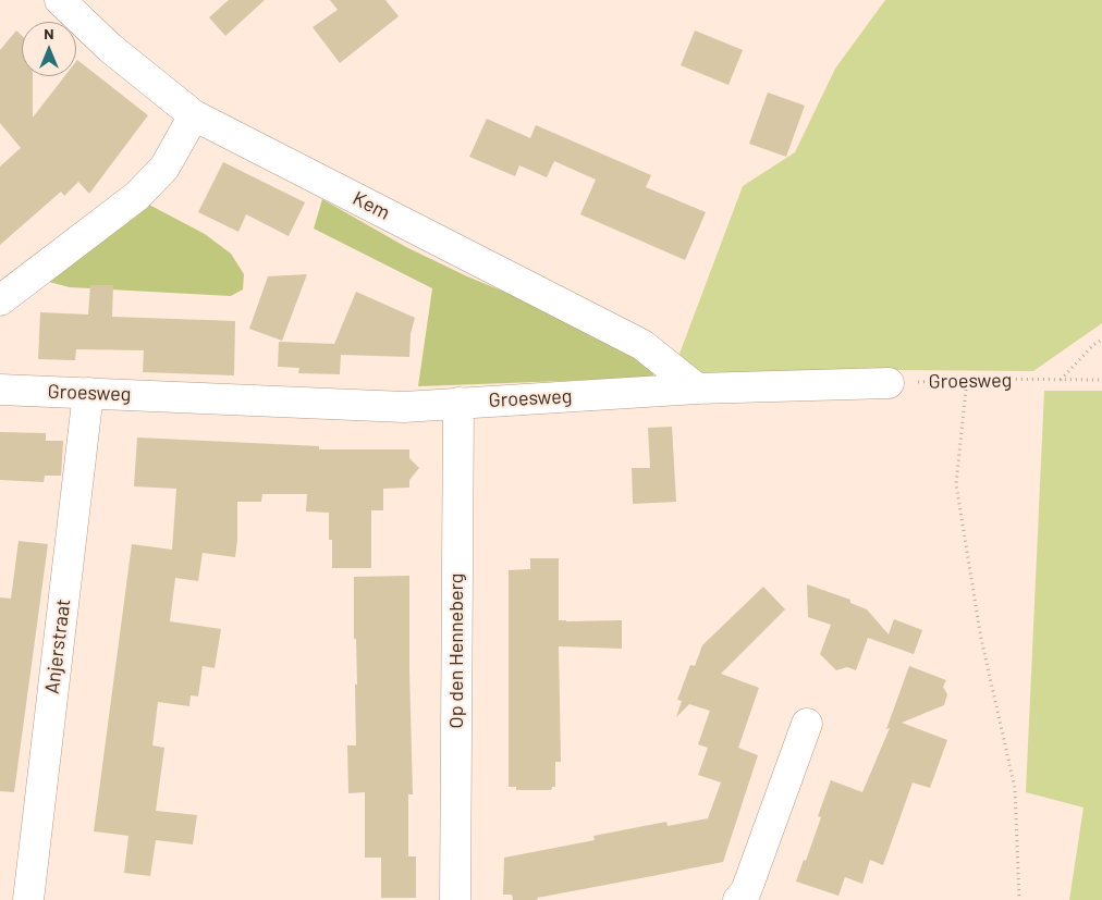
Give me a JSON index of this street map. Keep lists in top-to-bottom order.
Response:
{
  "streets": {
    "street": [
      "Kem",
      "Groesweg",
      "Anjerstraat",
      "Op den Henneberg"
    ]
  },
  "crossings": [
    ["Kem", "Groesweg"],
    ["Groesweg", "Anjerstraat"],
    ["Groesweg", "Op den Henneberg"]
  ],
  "north": "top"
}
